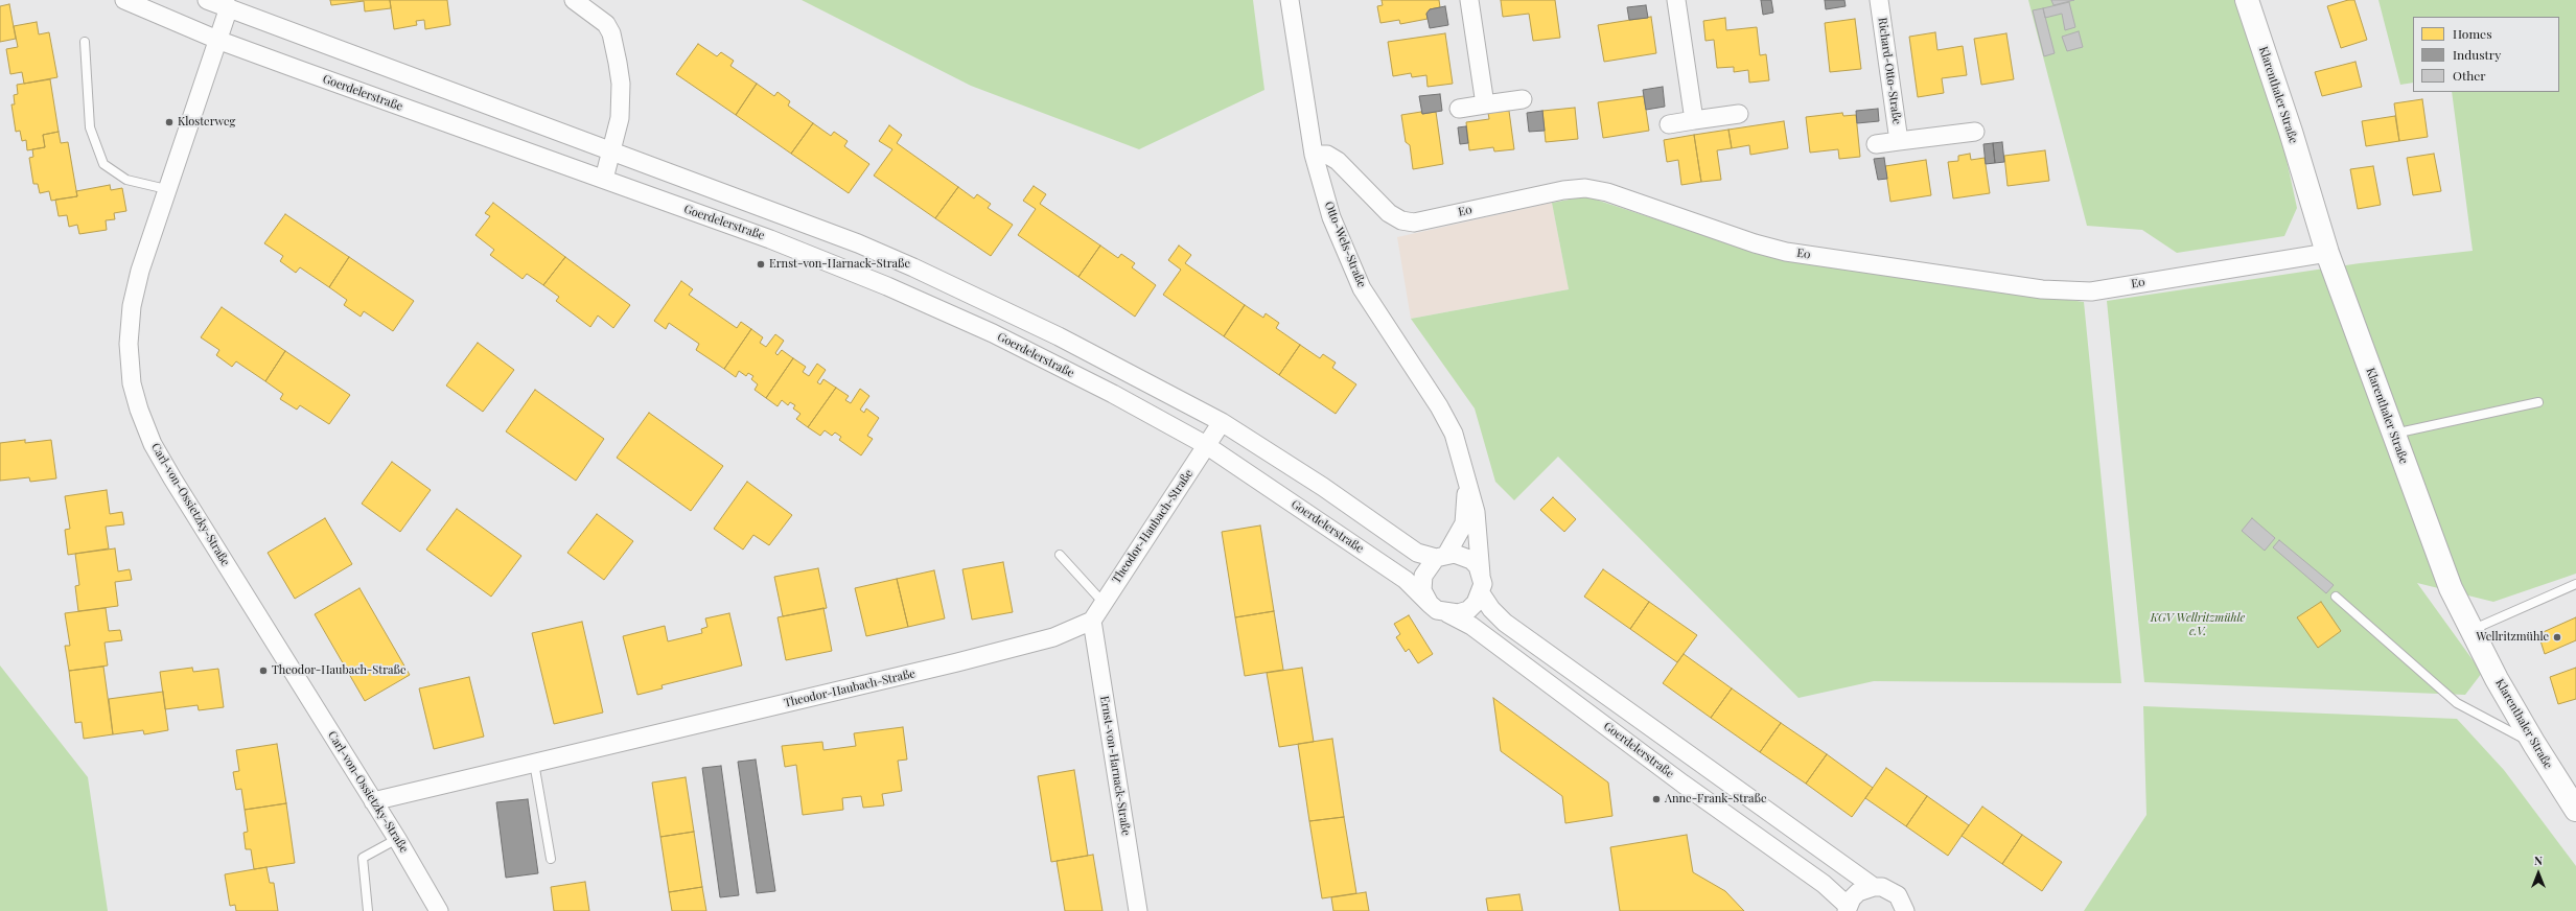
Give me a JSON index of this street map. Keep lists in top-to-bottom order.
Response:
{
  "streets": {
    "main road": ["Klarenthaler Straße"],
    "street": [
      "Richard-Otto-Straße",
      "Goerdelerstraße",
      "E0",
      "Otto-Wels-Straße",
      "Carl-von-Ossietzky-Straße",
      "Theodor-Haubach-Straße",
      "Ernst-von-Harnack-Straße"
    ]
  },
  "crossings": [
    ["Goerdelerstraße", "Otto-Wels-Straße"],
    ["Goerdelerstraße", "Carl-von-Ossietzky-Straße"],
    ["Goerdelerstraße", "Theodor-Haubach-Straße"],
    ["Klarenthaler Straße", "E0"],
    ["E0", "Otto-Wels-Straße"],
    ["Carl-von-Ossietzky-Straße", "Theodor-Haubach-Straße"],
    ["Theodor-Haubach-Straße", "Ernst-von-Harnack-Straße"]
  ],
  "parks": ["KGV Wellritzmühle e.V."],
  "places": [
    "Klosterweg",
    "Ernst-von-Harnack-Straße",
    "Wellritzmühle",
    "Theodor-Haubach-Straße",
    "Anne-Frank-Straße"
  ],
  "legend": ["Homes", "Industry", "Other"],
  "north": "top"
}
